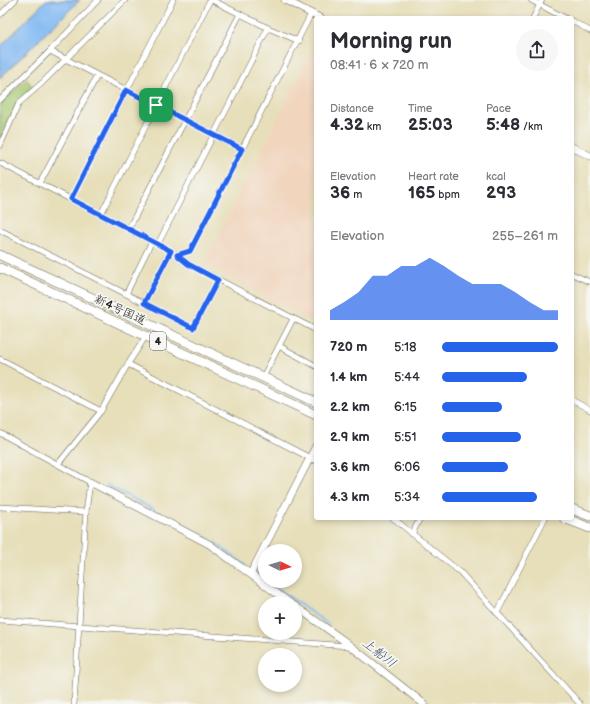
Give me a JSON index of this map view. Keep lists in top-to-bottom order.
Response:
{
  "streets": {
    "highway": ["新4号国道", "4"]
  },
  "water": ["上船川"],
  "north": "right",
  "page": {
    "heading": ["Morning run", "08:41 · 6 × 720 m"],
    "stats": [
      ["Distance", "4.32 km"],
      ["Time", "25:03"],
      ["Pace", "5:48 /km"],
      ["Elevation", "36 m"],
      ["Heart rate", "165 bpm"],
      ["kcal", "293"]
    ],
    "chart": ["Elevation", "255–261 m"],
    "list": [
      {
        "name": "720 m",
        "note": "5:18"
      },
      {
        "name": "1.4 km",
        "note": "5:44"
      },
      {
        "name": "2.2 km",
        "note": "6:15"
      },
      {
        "name": "2.9 km",
        "note": "5:51"
      },
      {
        "name": "3.6 km",
        "note": "6:06"
      },
      {
        "name": "4.3 km",
        "note": "5:34"
      }
    ],
    "map_buttons": ["+", "−"]
  }
}
